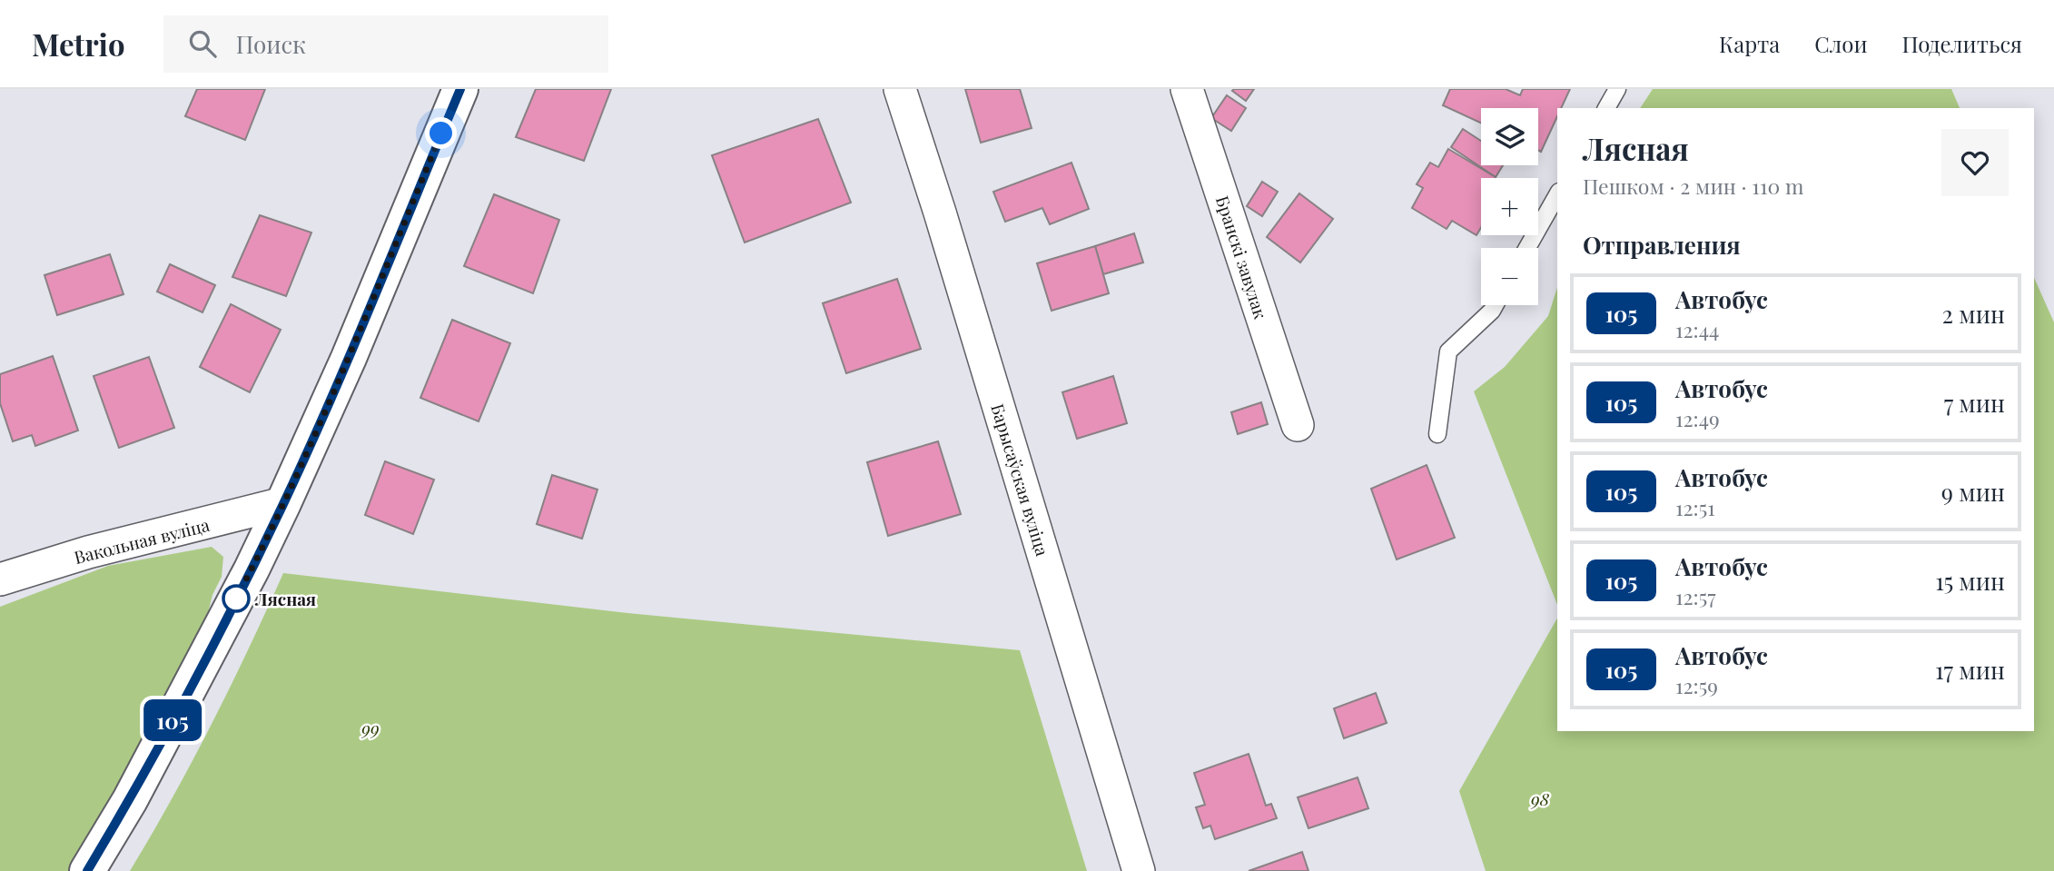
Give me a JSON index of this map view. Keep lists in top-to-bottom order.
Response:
{
  "streets": {
    "street": ["Бранскі завулак", "Барысаўская вуліца", "Вакольная вуліца"]
  },
  "parks": ["99", "98"],
  "places": ["Лясная"],
  "lines": ["bus line 105"],
  "page": {
    "header": "Metrio",
    "search": "Поиск",
    "nav": ["Карта", "Слои", "Поделиться"],
    "on_map": "105",
    "map_buttons": ["+", "−"],
    "heading": [
      ["Лясная", "Пешком · 2 мин · 110 m"],
      "Отправления"
    ],
    "list": [
      {
        "mark": "105",
        "name": "Автобус",
        "note": "12:44",
        "value": "2 мин"
      },
      {
        "mark": "105",
        "name": "Автобус",
        "note": "12:49",
        "value": "7 мин"
      },
      {
        "mark": "105",
        "name": "Автобус",
        "note": "12:51",
        "value": "9 мин"
      },
      {
        "mark": "105",
        "name": "Автобус",
        "note": "12:57",
        "value": "15 мин"
      },
      {
        "mark": "105",
        "name": "Автобус",
        "note": "12:59",
        "value": "17 мин"
      }
    ]
  }
}
